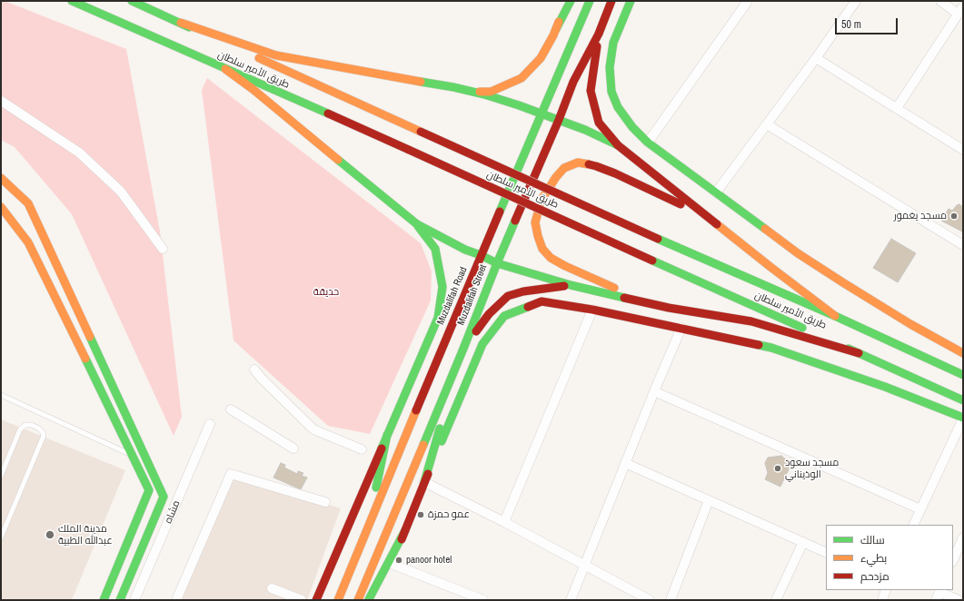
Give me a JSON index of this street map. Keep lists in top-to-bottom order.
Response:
{
  "streets": {
    "main road": ["طريق الأمير سلطان", "Muzdalifah Street", "Muzdalifah Road"],
    "street": ["مشاه"]
  },
  "parks": ["حديقة"],
  "places": [
    "مسجد يغمور",
    "مسجد سعود الوذيناني",
    "عمو حمزة",
    "مدينة الملك عبدالله الطبية",
    "panoor hotel"
  ],
  "legend": ["سالك", "بطيء", "مزدحم"],
  "scale_bar": "50 m"
}
